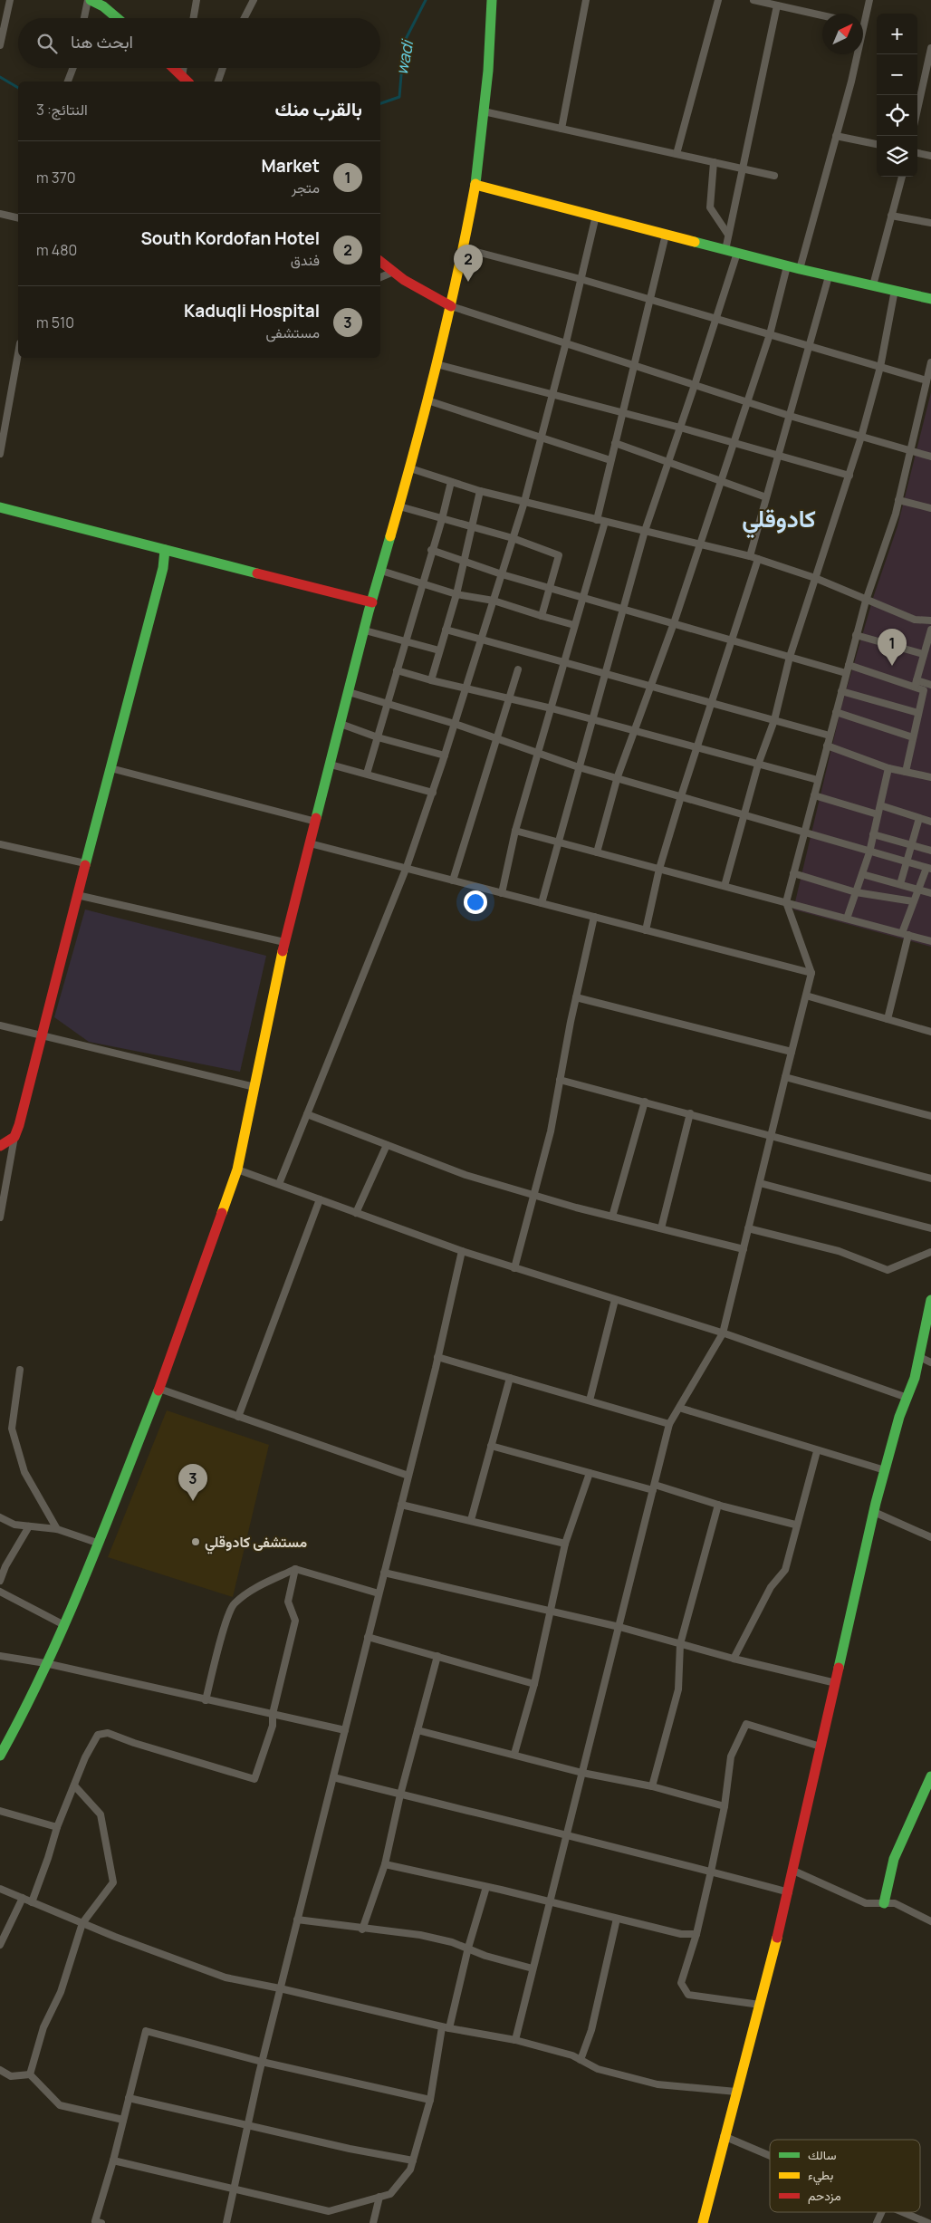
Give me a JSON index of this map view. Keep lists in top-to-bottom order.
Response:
{
  "districts": ["كادوقلي"],
  "water": ["wadi"],
  "places": ["مستشفى كادوقلي"],
  "legend": ["سالك", "بطيء", "مزدحم"],
  "north": "top right",
  "page": {
    "map_buttons": ["+", "−"],
    "search": "ابحث هنا",
    "heading": ["بالقرب منك", "النتائج: 3"],
    "list": [
      {
        "mark": "1",
        "name": "Market",
        "note": "متجر",
        "value": "370 m"
      },
      {
        "mark": "2",
        "name": "South Kordofan Hotel",
        "note": "فندق",
        "value": "480 m"
      },
      {
        "mark": "3",
        "name": "Kaduqli Hospital",
        "note": "مستشفى",
        "value": "510 m"
      }
    ],
    "pins": ["2", "1", "3"]
  }
}
